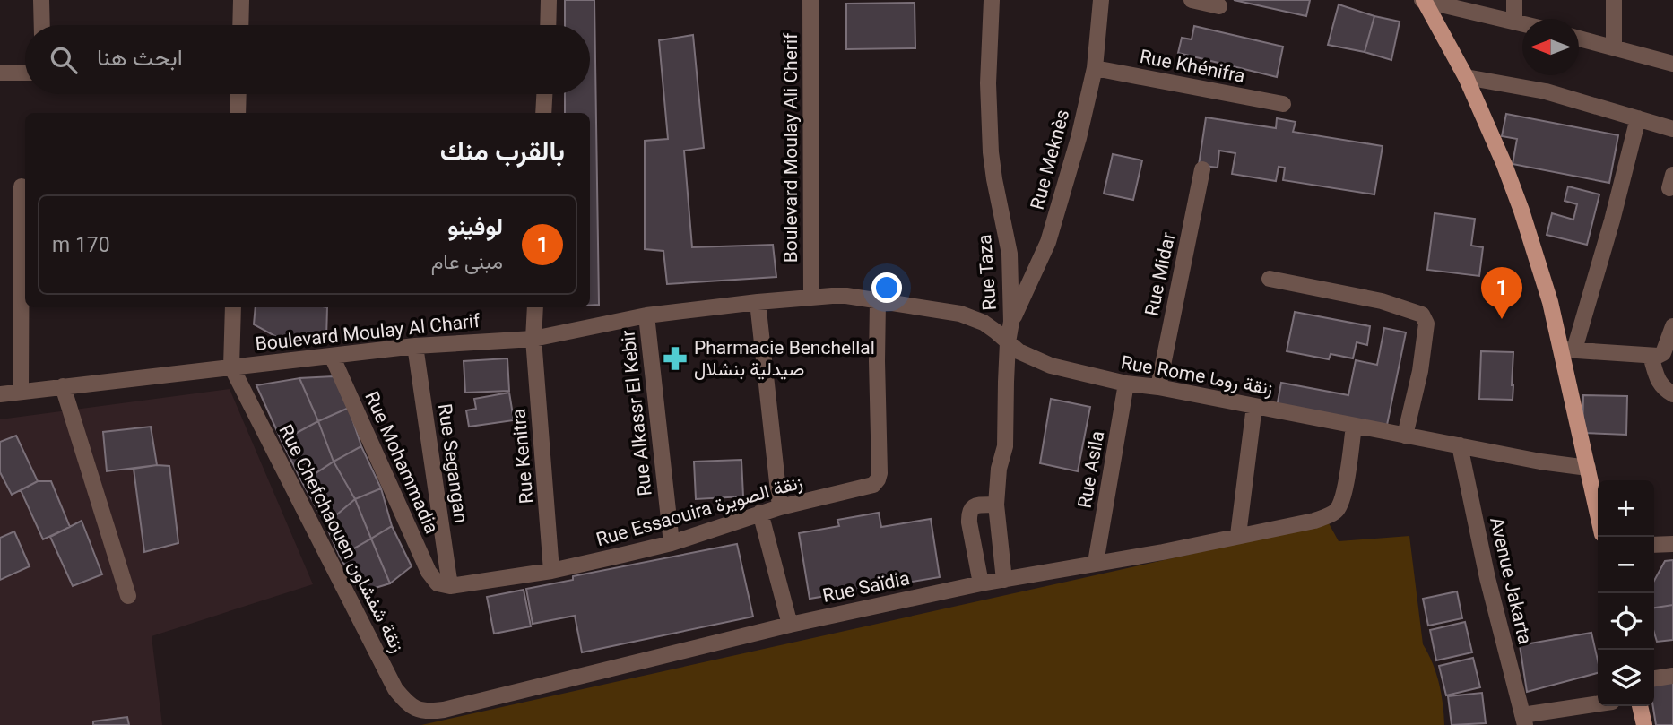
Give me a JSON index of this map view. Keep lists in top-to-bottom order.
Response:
{
  "streets": {
    "street": [
      "Rue Khénifra",
      "Boulevard Moulay Ali Cherif",
      "Rue Meknès",
      "Rue Taza",
      "Rue Midar",
      "Boulevard Moulay Al Charif",
      "Rue Rome زنقة روما",
      "Rue Alkassr El Kebir",
      "Rue Kenitra",
      "Rue Mohammadia",
      "Rue Segangan",
      "Rue Asila",
      "Rue Essaouira زنقة الصويرة",
      "Rue Chefchaouen زنقة شفشاون",
      "Avenue Jakarta",
      "Rue Saïdia"
    ]
  },
  "crossings": [
    ["Rue Khénifra", "Rue Meknès"],
    ["Boulevard Moulay Ali Cherif", "Boulevard Moulay Al Charif"],
    ["Boulevard Moulay Ali Cherif", "Rue Rome زنقة روما"],
    ["Rue Meknès", "Rue Taza"],
    ["Rue Taza", "Rue Rome زنقة روما"],
    ["Rue Taza", "Rue Saïdia"],
    ["Rue Midar", "Rue Rome زنقة روما"],
    ["Boulevard Moulay Al Charif", "Rue Rome زنقة روما"],
    ["Boulevard Moulay Al Charif", "Rue Alkassr El Kebir"],
    ["Boulevard Moulay Al Charif", "Rue Kenitra"],
    ["Boulevard Moulay Al Charif", "Rue Mohammadia"],
    ["Boulevard Moulay Al Charif", "Rue Segangan"],
    ["Boulevard Moulay Al Charif", "Rue Chefchaouen زنقة شفشاون"],
    ["Rue Rome زنقة روما", "Rue Asila"],
    ["Rue Rome زنقة روما", "Rue Essaouira زنقة الصويرة"],
    ["Rue Rome زنقة روما", "Avenue Jakarta"],
    ["Rue Rome زنقة روما", "Rue Saïdia"],
    ["Rue Alkassr El Kebir", "Rue Essaouira زنقة الصويرة"],
    ["Rue Kenitra", "Rue Essaouira زنقة الصويرة"],
    ["Rue Mohammadia", "Rue Segangan"],
    ["Rue Mohammadia", "Rue Essaouira زنقة الصويرة"],
    ["Rue Segangan", "Rue Essaouira زنقة الصويرة"],
    ["Rue Asila", "Rue Saïdia"],
    ["Rue Chefchaouen زنقة شفشاون", "Rue Saïdia"]
  ],
  "places": {
    "pharmacy": ["Pharmacie Benchellal صيدلية بنشلال"]
  },
  "north": "left",
  "page": {
    "search": "ابحث هنا",
    "heading": "بالقرب منك",
    "list": [
      {
        "mark": "1",
        "name": "لوفينو",
        "note": "مبنى عام",
        "value": "170 m"
      }
    ],
    "pins": "1",
    "map_buttons": ["+", "−"]
  }
}
